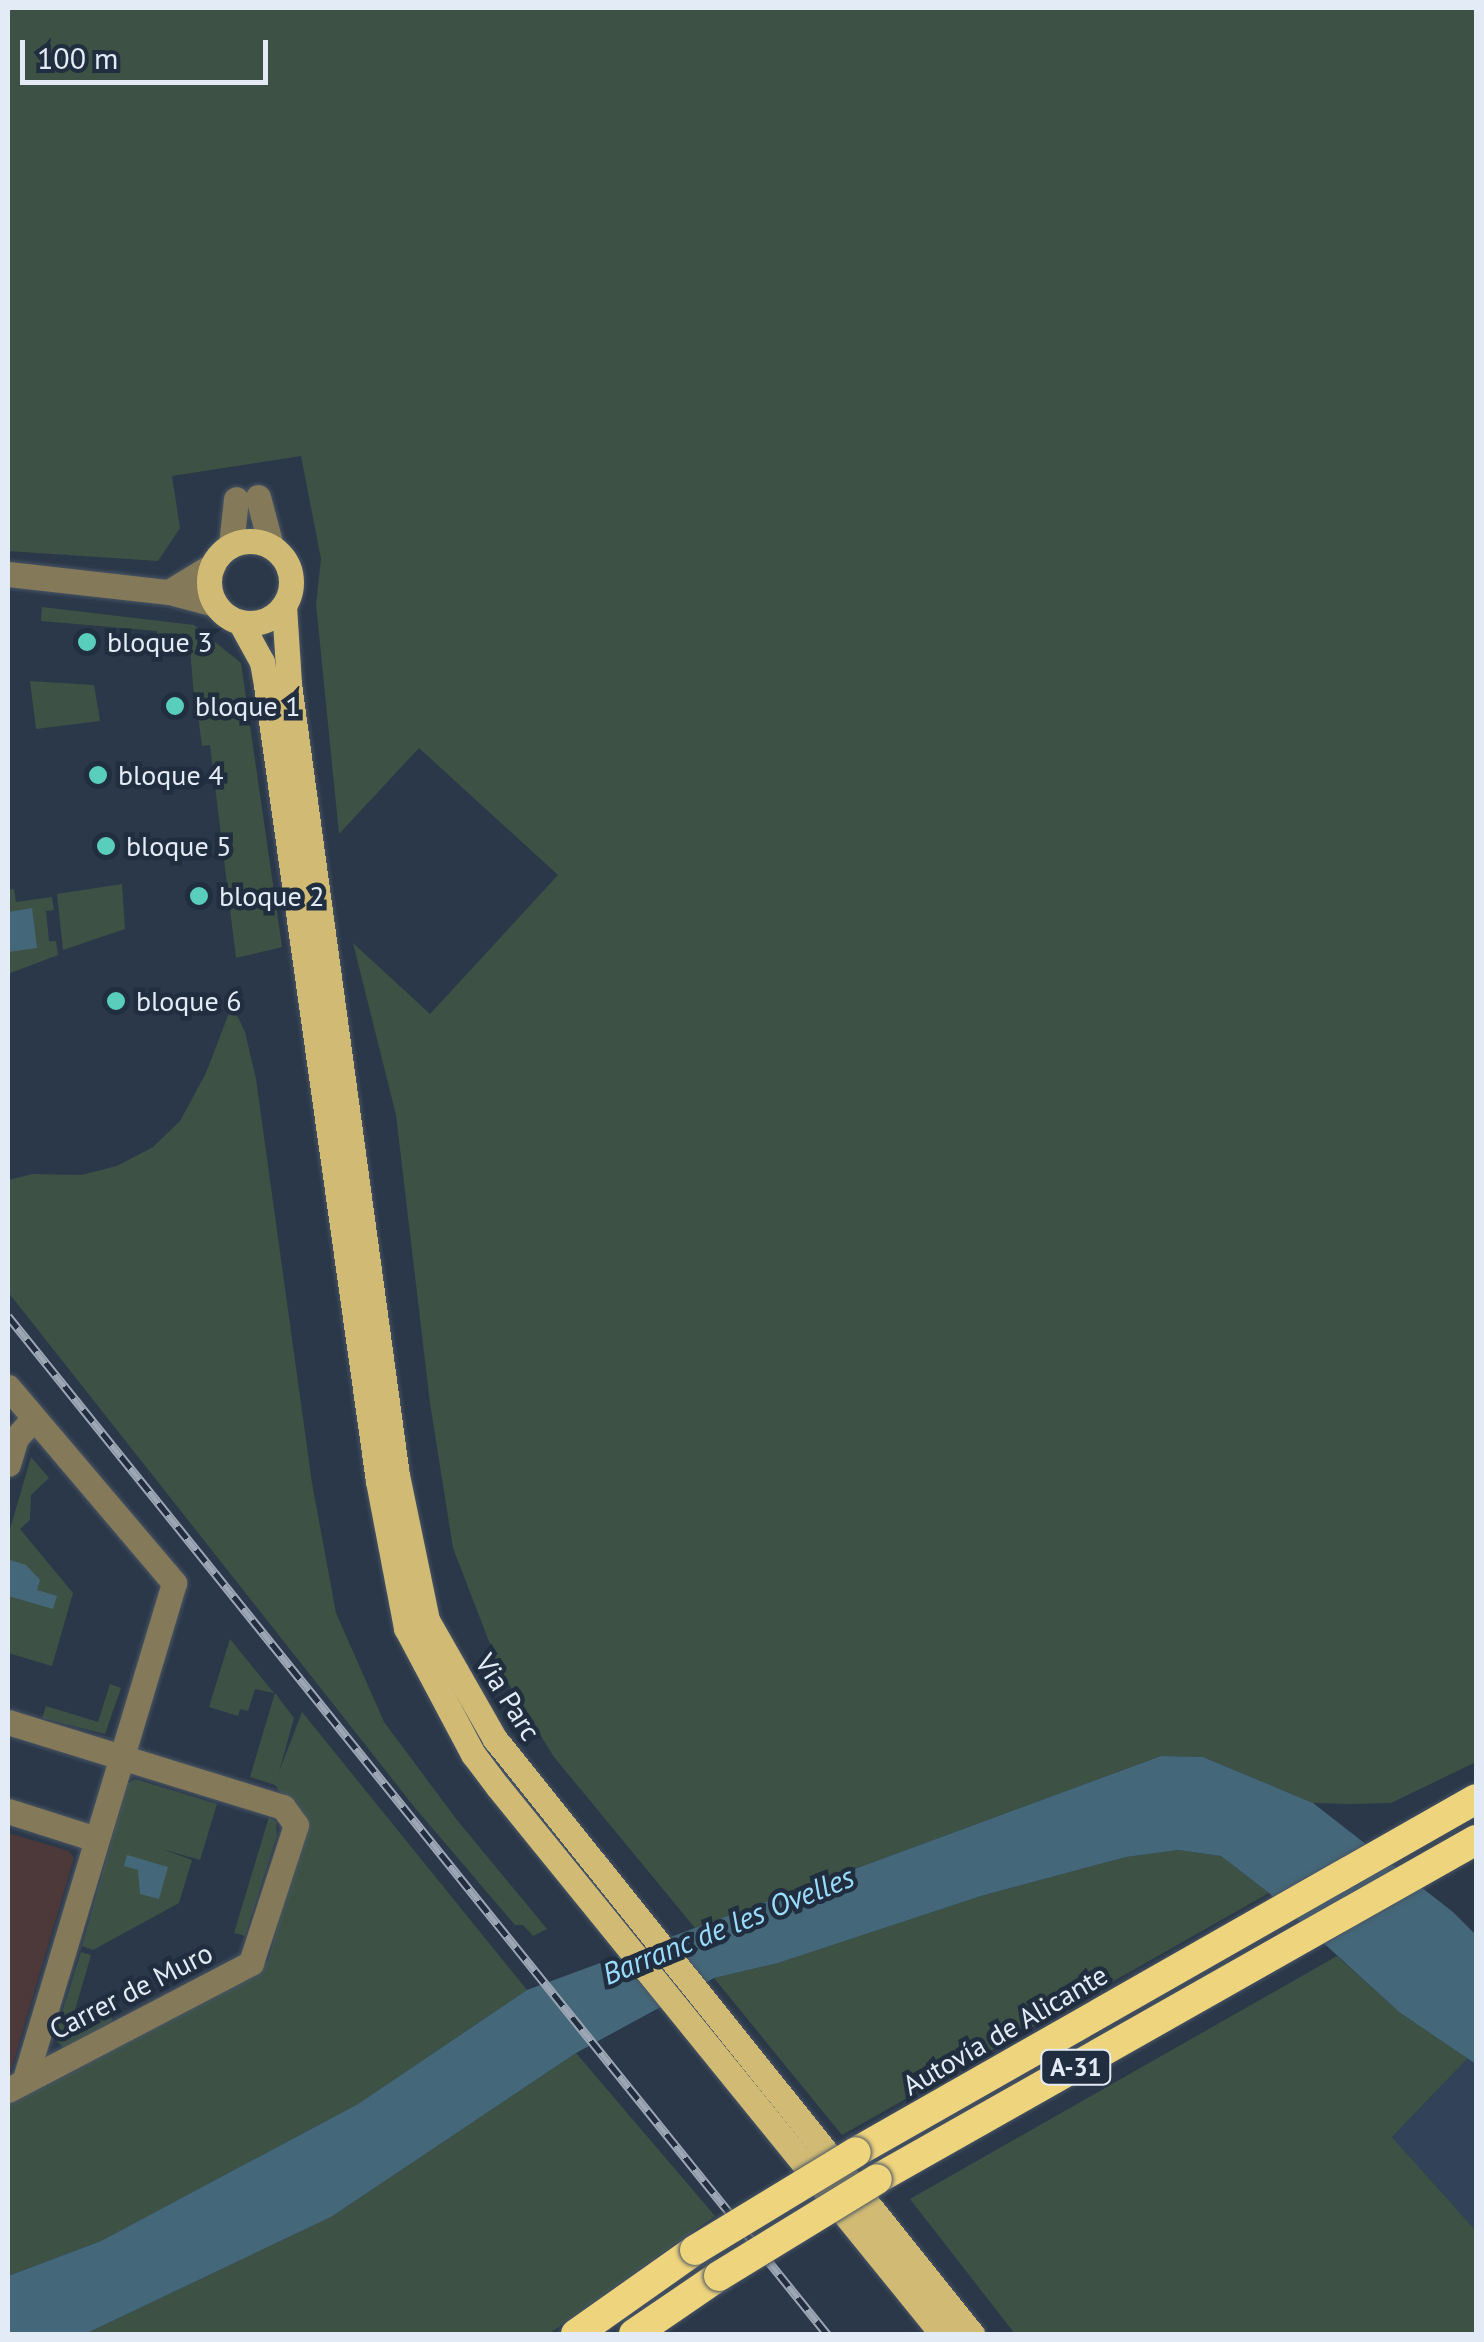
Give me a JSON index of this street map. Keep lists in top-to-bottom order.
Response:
{
  "streets": {
    "highway": ["Autovía de Alicante", "A-31"],
    "main road": ["Via Parc"],
    "street": ["Carrer de Muro"]
  },
  "water": ["Barranc de les Ovelles"],
  "places": [
    "bloque 3",
    "bloque 1",
    "bloque 4",
    "bloque 5",
    "bloque 2",
    "bloque 6"
  ],
  "scale_bar": "100 m"
}
